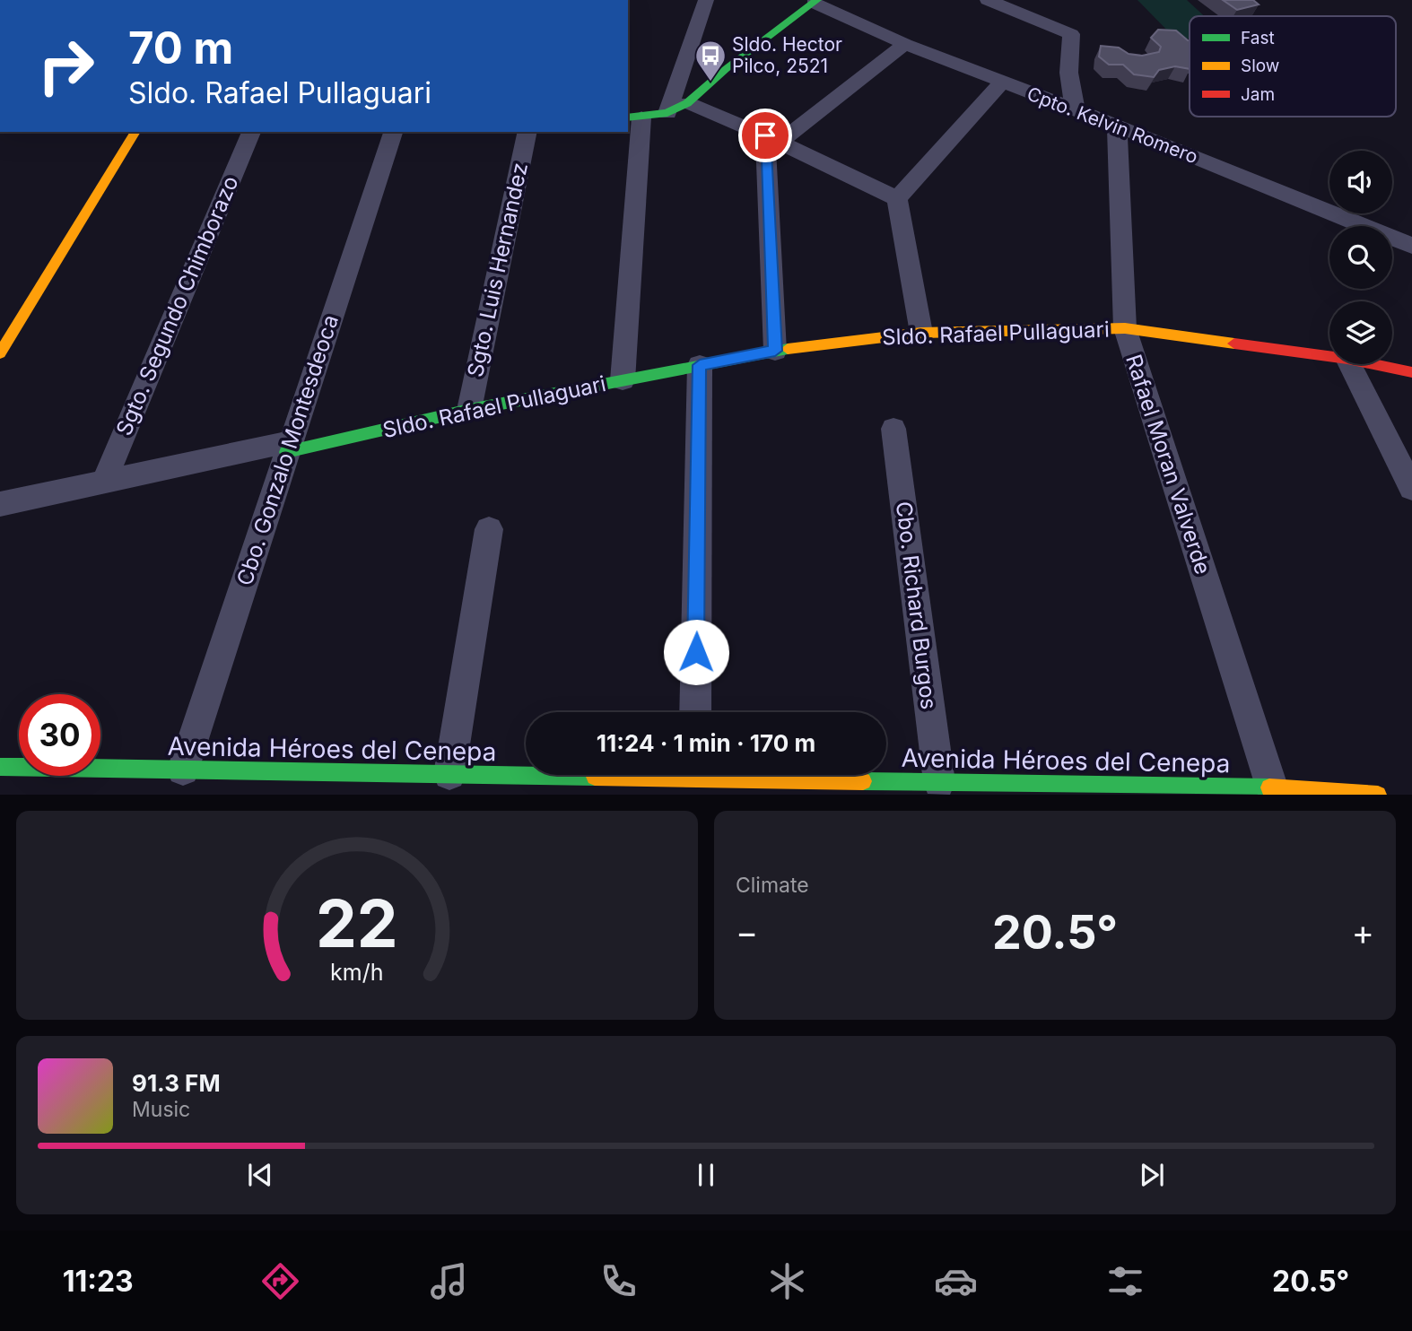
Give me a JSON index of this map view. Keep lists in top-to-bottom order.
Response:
{
  "streets": {
    "street": [
      "Cpto. Kelvin Romero",
      "Sgto. Luis Hernandez",
      "Sgto. Segundo Chimborazo",
      "Sldo. Rafael Pullaguari",
      "Cbo. Gonzalo Montesdeoca",
      "Rafael Moran Valverde",
      "Cbo. Richard Burgos",
      "Avenida Héroes del Cenepa"
    ]
  },
  "crossings": [
    ["Cpto. Kelvin Romero", "Rafael Moran Valverde"],
    ["Sgto. Luis Hernandez", "Sldo. Rafael Pullaguari"],
    ["Sgto. Segundo Chimborazo", "Sldo. Rafael Pullaguari"],
    ["Sldo. Rafael Pullaguari", "Cbo. Gonzalo Montesdeoca"],
    ["Sldo. Rafael Pullaguari", "Rafael Moran Valverde"],
    ["Cbo. Gonzalo Montesdeoca", "Avenida Héroes del Cenepa"],
    ["Rafael Moran Valverde", "Avenida Héroes del Cenepa"],
    ["Cbo. Richard Burgos", "Avenida Héroes del Cenepa"]
  ],
  "places": {
    "bus stop": ["Sldo. Hector Pilco, 2521"]
  },
  "legend": ["Fast", "Slow", "Jam"],
  "page": {
    "turn": ["70 m", "Sldo. Rafael Pullaguari"],
    "limit": "30",
    "trip": "11:24 · 1 min · 170 m",
    "tile": "Climate",
    "heat": ["−", "20.5°", "+"],
    "song": ["91.3 FM", "Music"],
    "tabs": ["11:23", "20.5°"],
    "gauge": ["22", "km/h"]
  }
}
